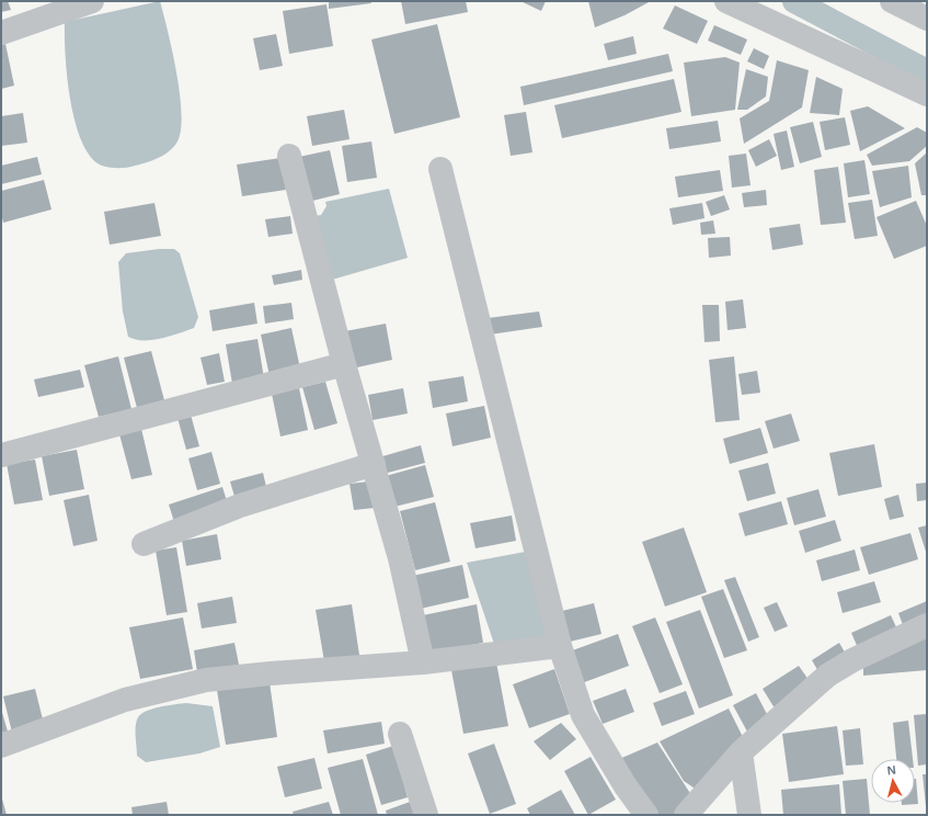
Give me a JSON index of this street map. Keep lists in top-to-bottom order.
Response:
{
  "north": "top"
}
